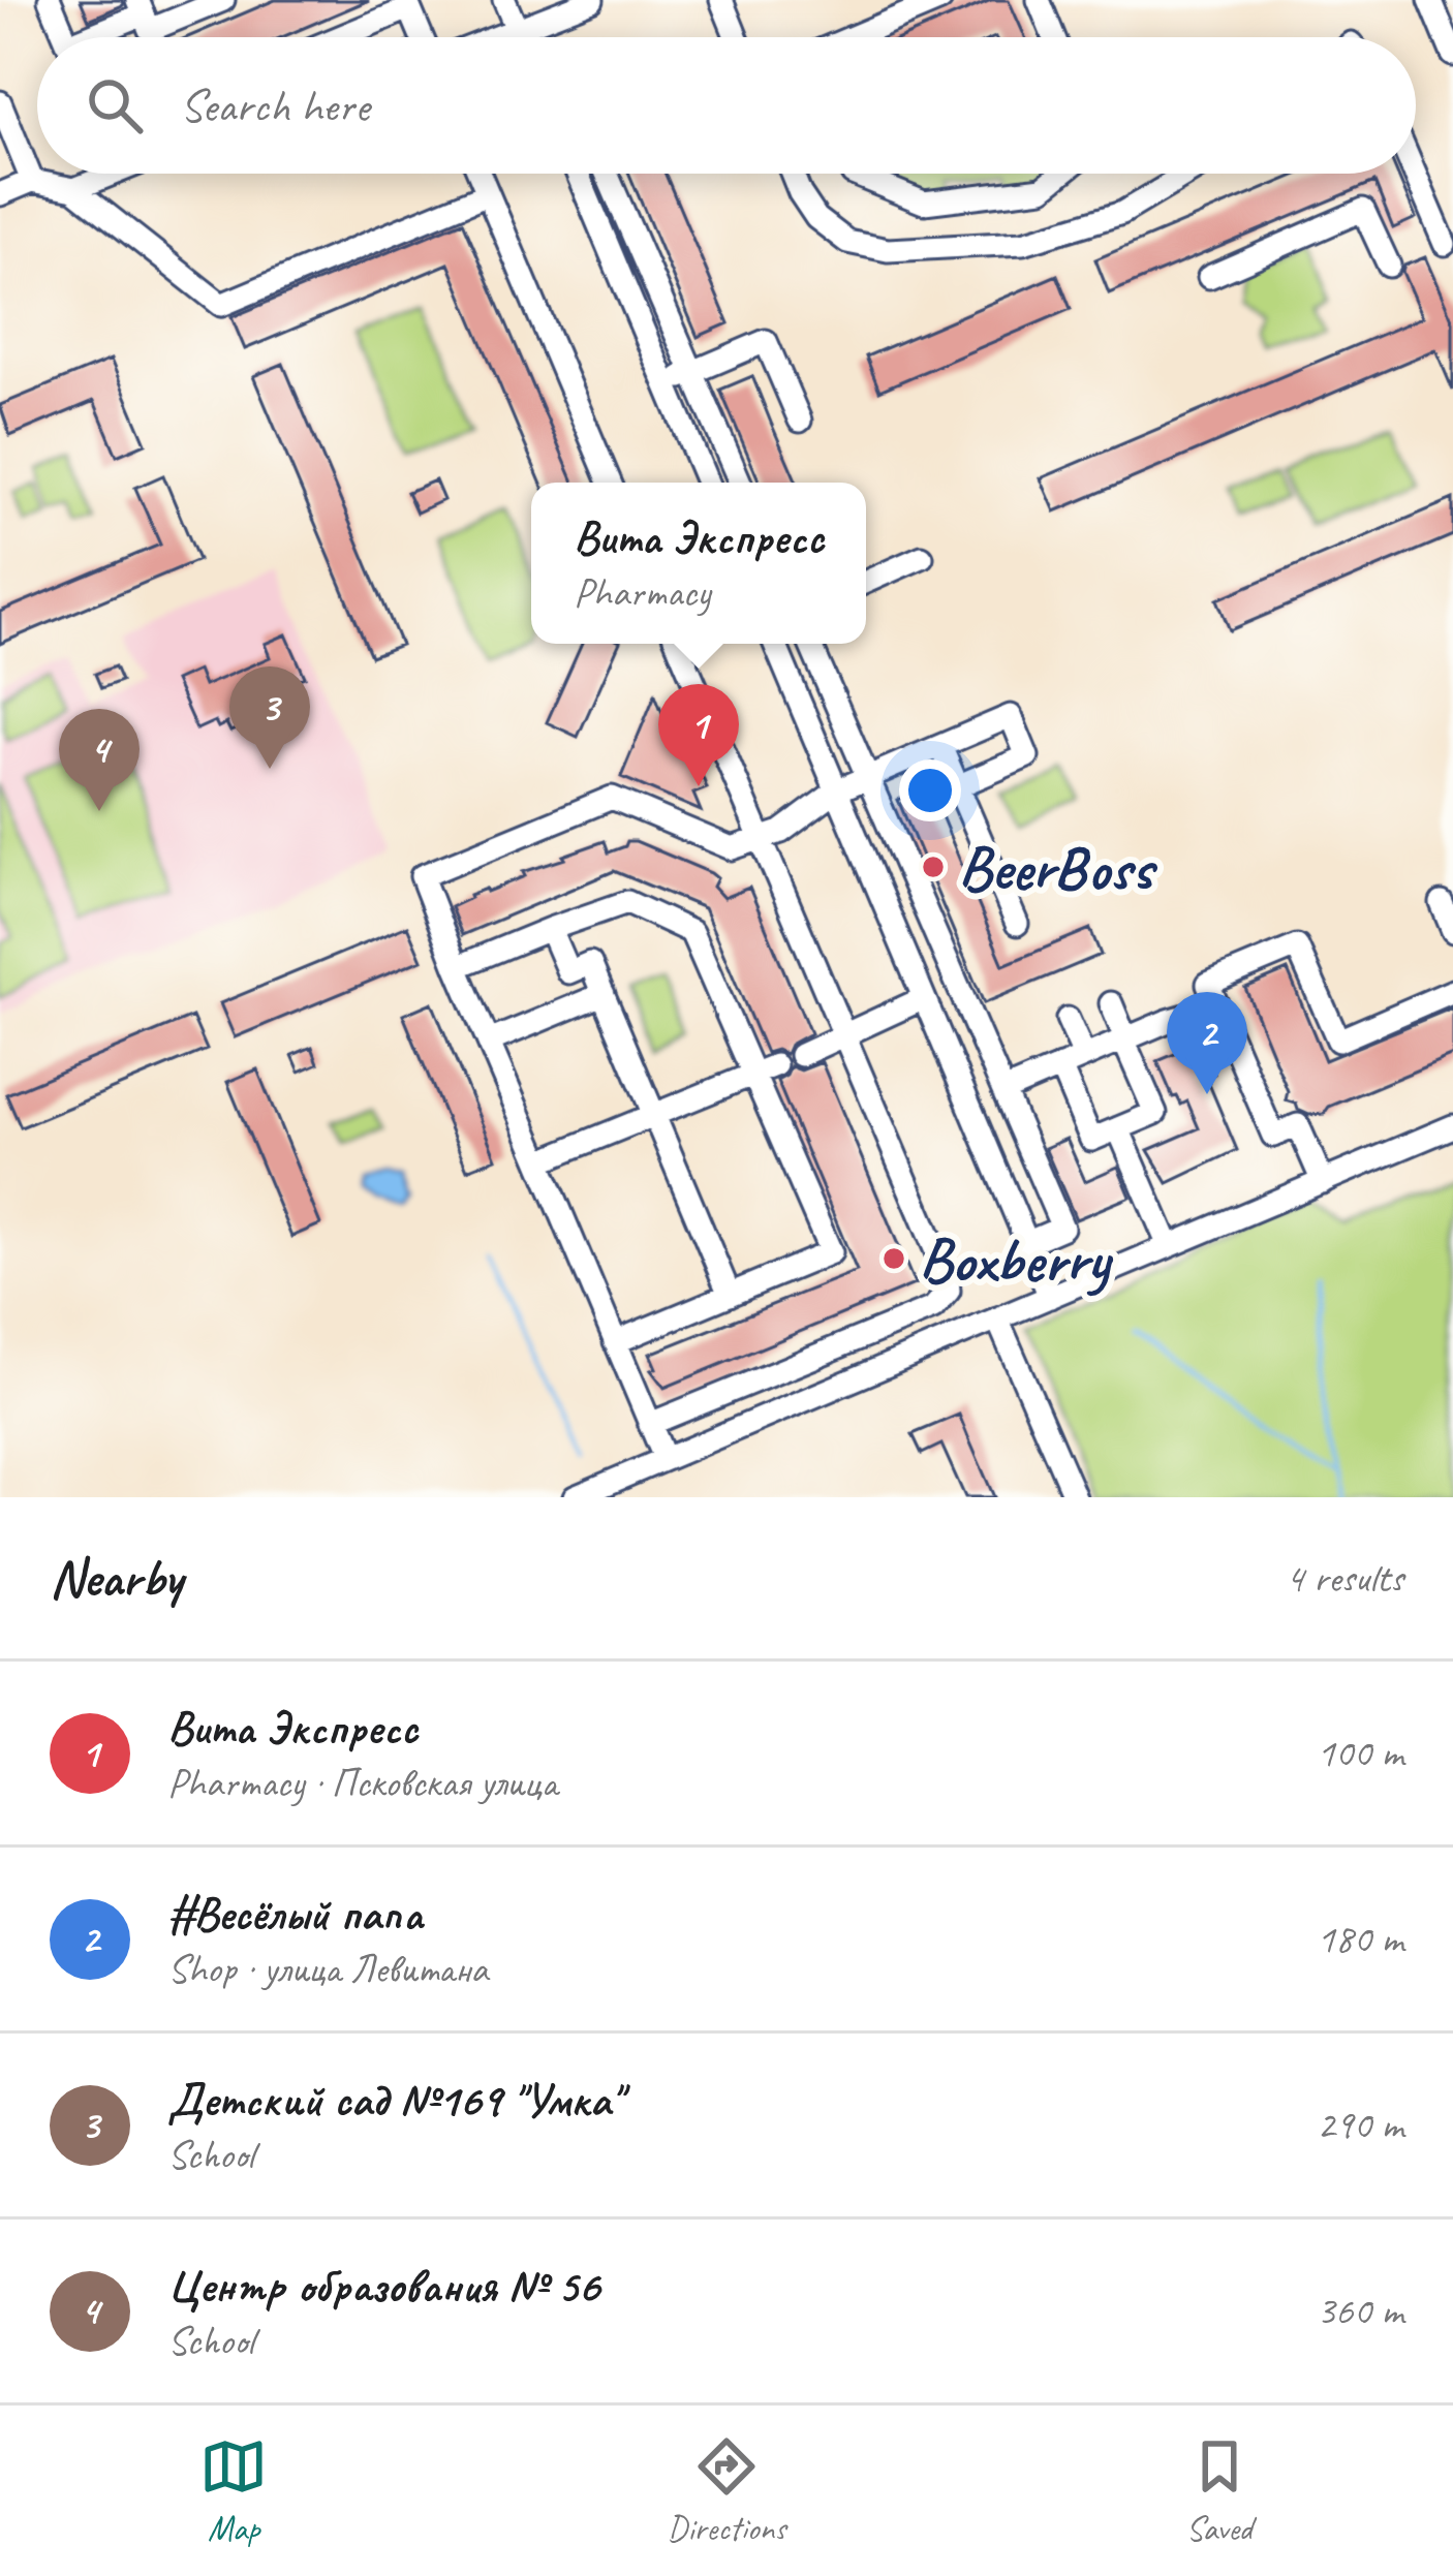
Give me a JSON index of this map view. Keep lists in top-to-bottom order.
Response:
{
  "places": ["BeerBoss", "Boxberry"],
  "page": {
    "search": "Search here",
    "popup": ["Вита Экспресс", "Pharmacy"],
    "pins": [
      "3",
      "1",
      "4",
      "2"
    ],
    "heading": ["Nearby", "4 results"],
    "list": [
      {
        "mark": "1",
        "name": "Вита Экспресс",
        "note": "Pharmacy · Псковская улица",
        "value": "100 m"
      },
      {
        "mark": "2",
        "name": "#Весёлый папа",
        "note": "Shop · улица Левитана",
        "value": "180 m"
      },
      {
        "mark": "3",
        "name": "Детский сад №169 \"Умка\"",
        "note": "School",
        "value": "290 m"
      },
      {
        "mark": "4",
        "name": "Центр образования № 56",
        "note": "School",
        "value": "360 m"
      }
    ],
    "nav": ["Map", "Directions", "Saved"]
  }
}
